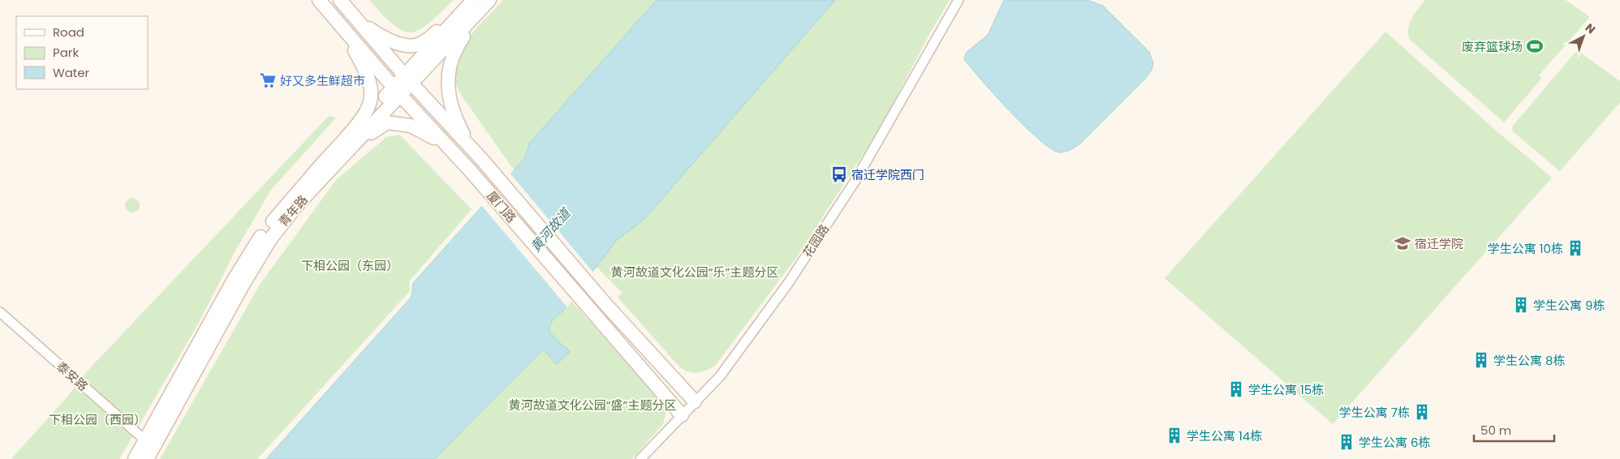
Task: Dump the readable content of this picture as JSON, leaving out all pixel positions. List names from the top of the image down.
{
  "streets": {
    "street": [
      "厦门路",
      "青年路",
      "花园路",
      "泰安路"
    ]
  },
  "crossings": [
    ["厦门路", "青年路"],
    ["厦门路", "花园路"],
    ["青年路", "泰安路"]
  ],
  "water": ["黄河故道"],
  "parks": [
    "下相公园（东园）",
    "黄河故道文化公园“乐”主题分区",
    "黄河故道文化公园“盛”主题分区",
    "下相公园（西园）"
  ],
  "places": {
    "sports": ["废弃篮球场"],
    "supermarket": ["好又多生鲜超市"],
    "bus stop": ["宿迁学院西门"],
    "school or university": ["宿迁学院"],
    "building": [
      "学生公寓 10栋",
      "学生公寓 9栋",
      "学生公寓 8栋",
      "学生公寓 15栋",
      "学生公寓 7栋",
      "学生公寓 14栋",
      "学生公寓 6栋"
    ]
  },
  "legend": ["Road", "Park", "Water"],
  "scale_bar": "50 m",
  "north": "top right"
}
